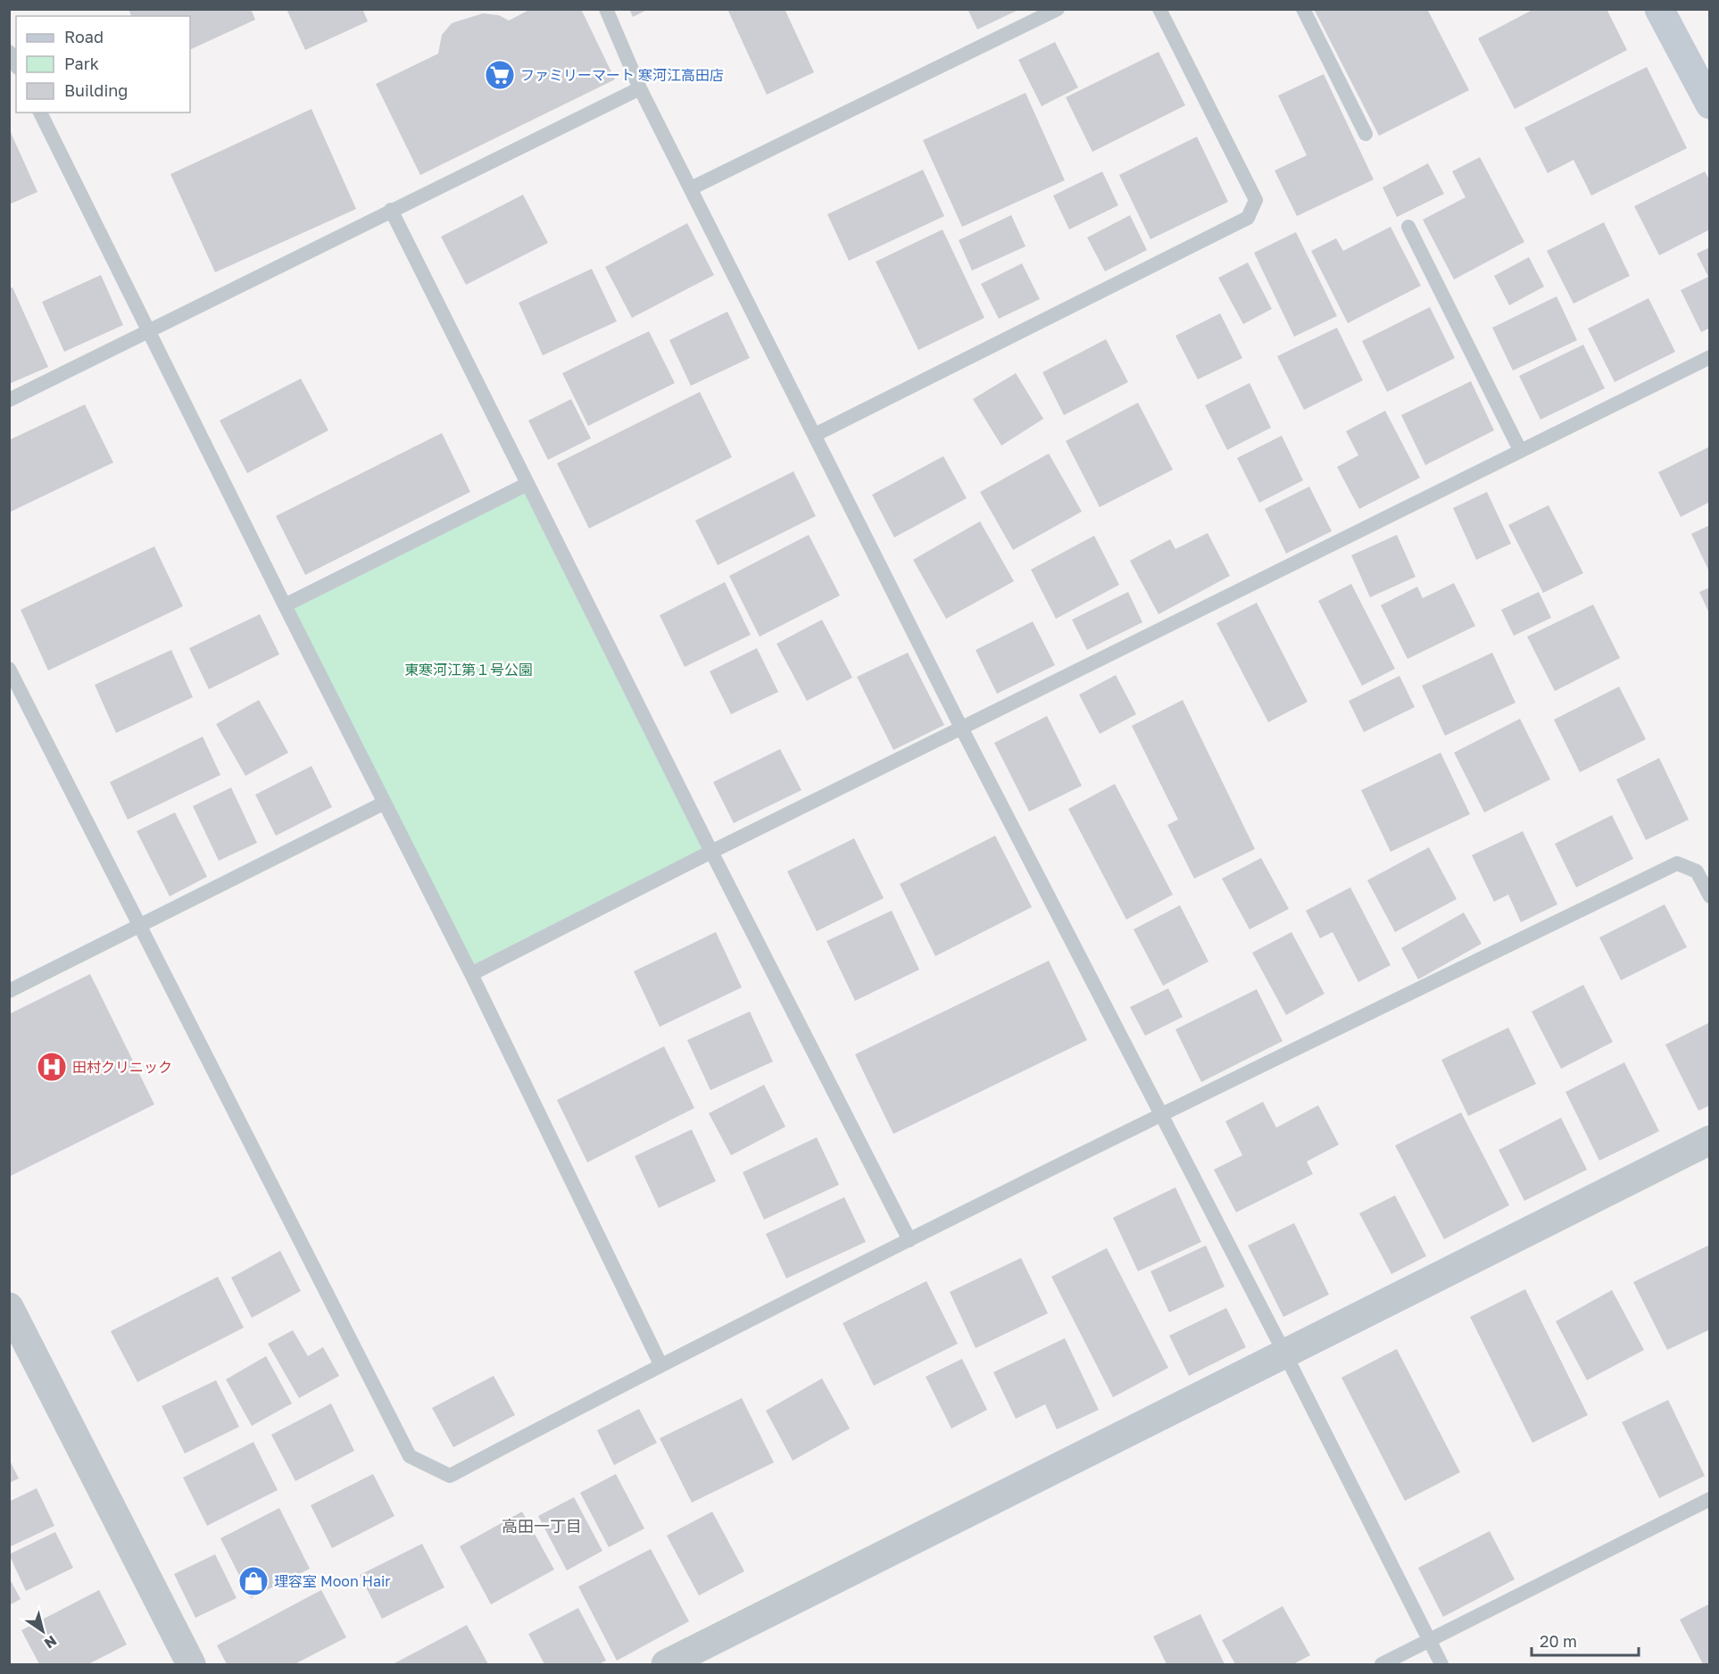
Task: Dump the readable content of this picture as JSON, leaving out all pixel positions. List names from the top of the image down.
{
  "districts": ["高田一丁目"],
  "parks": ["東寒河江第１号公園"],
  "places": {
    "supermarket": ["ファミリーマート 寒河江高田店"],
    "hospital": ["田村クリニック"],
    "shop": ["理容室 Moon Hair"]
  },
  "legend": ["Road", "Park", "Building"],
  "scale_bar": "20 m",
  "north": "bottom right"
}
